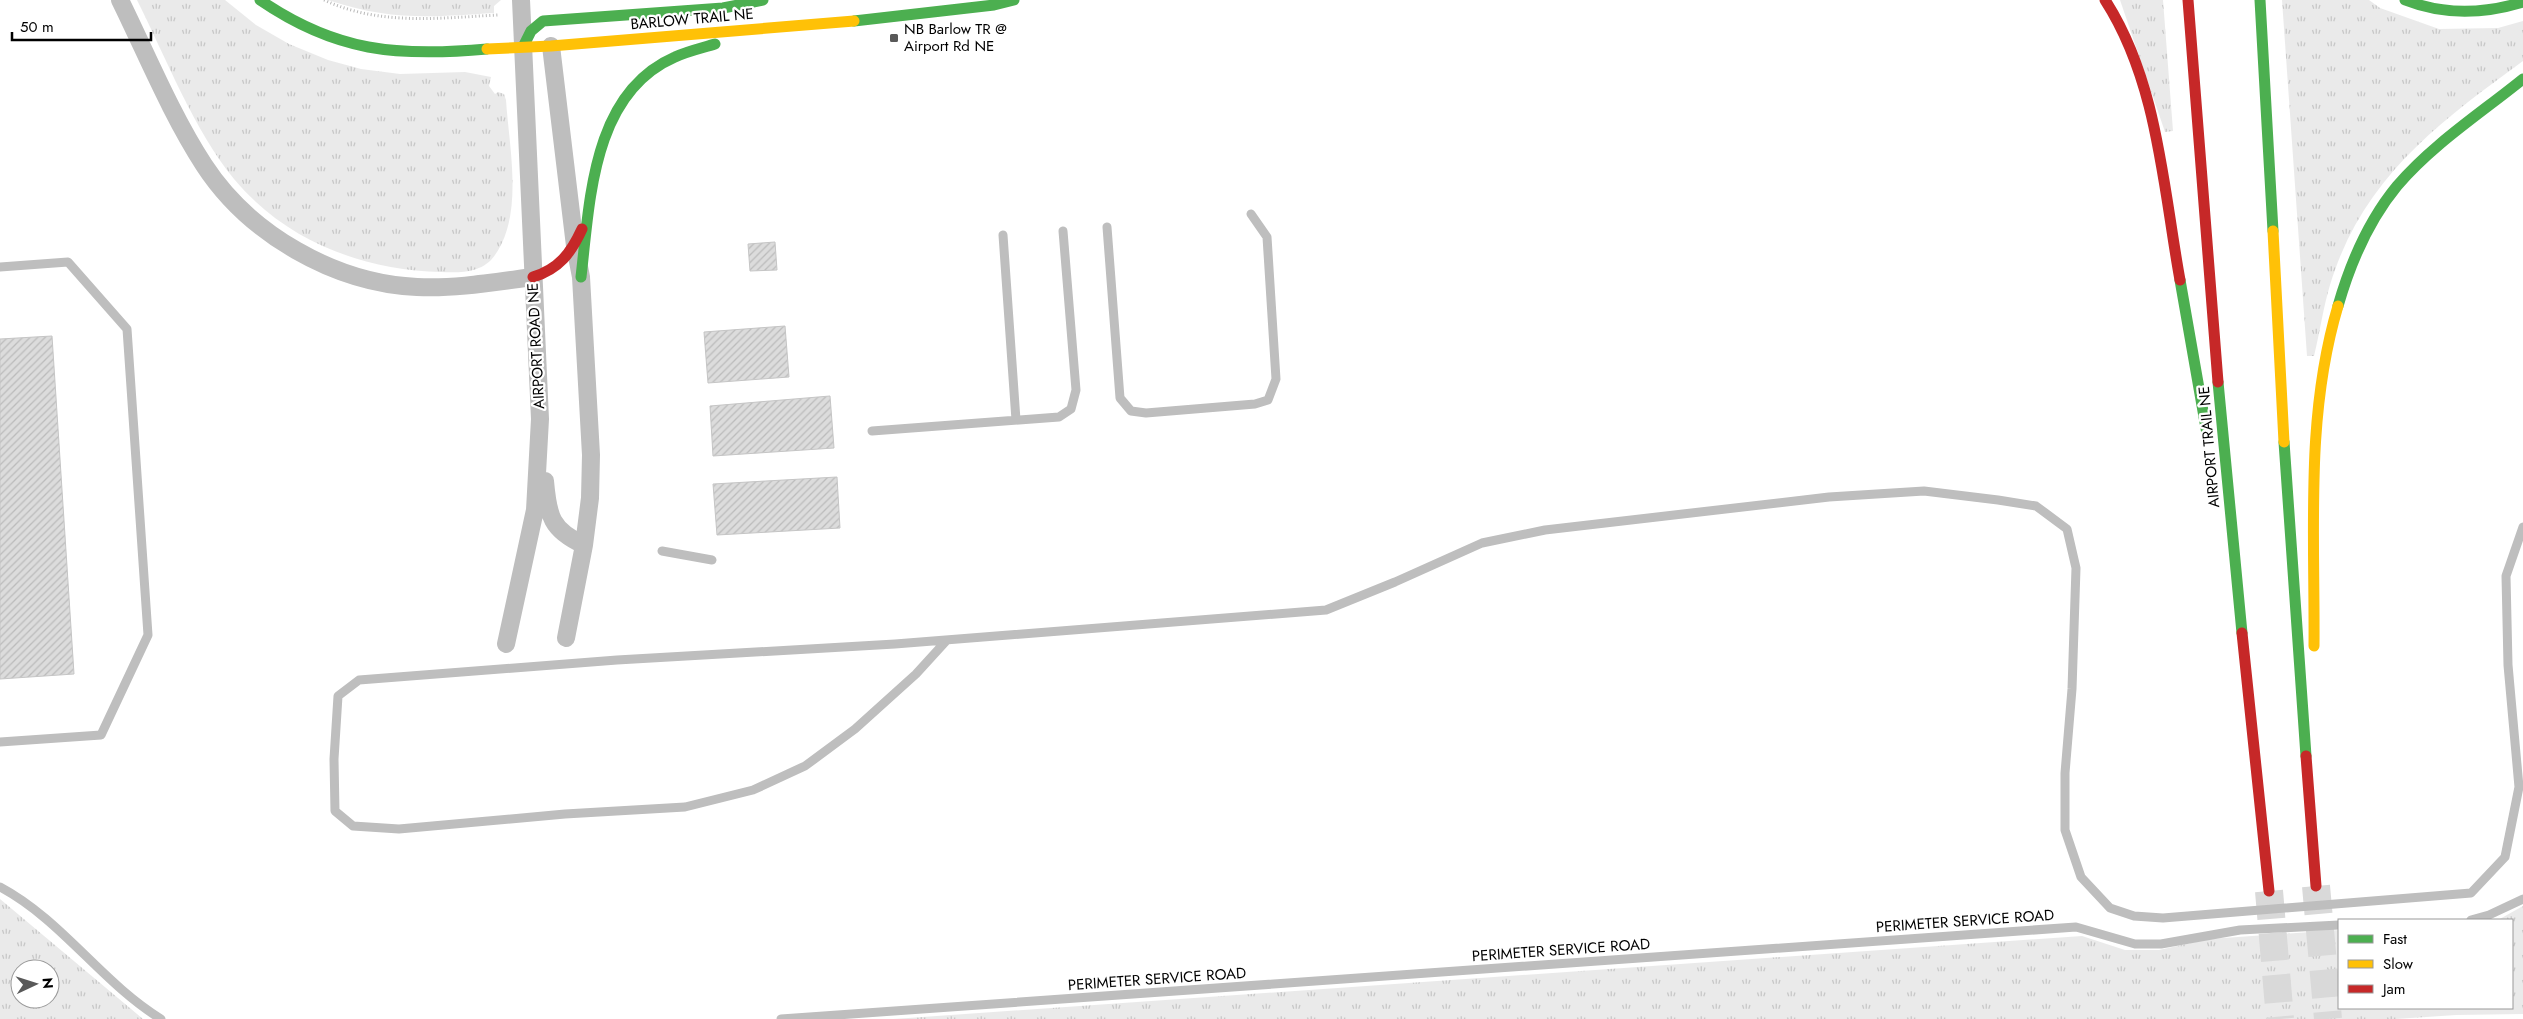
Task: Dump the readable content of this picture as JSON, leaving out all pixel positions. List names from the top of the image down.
{
  "streets": {
    "main road": ["BARLOW TRAIL NE", "AIRPORT TRAIL NE"],
    "street": ["AIRPORT ROAD NE"],
    "lane": ["PERIMETER SERVICE ROAD"]
  },
  "places": {
    "transit": ["NB Barlow TR @ Airport Rd NE"]
  },
  "legend": ["Fast", "Slow", "Jam"],
  "scale_bar": "50 m",
  "north": "right"
}
